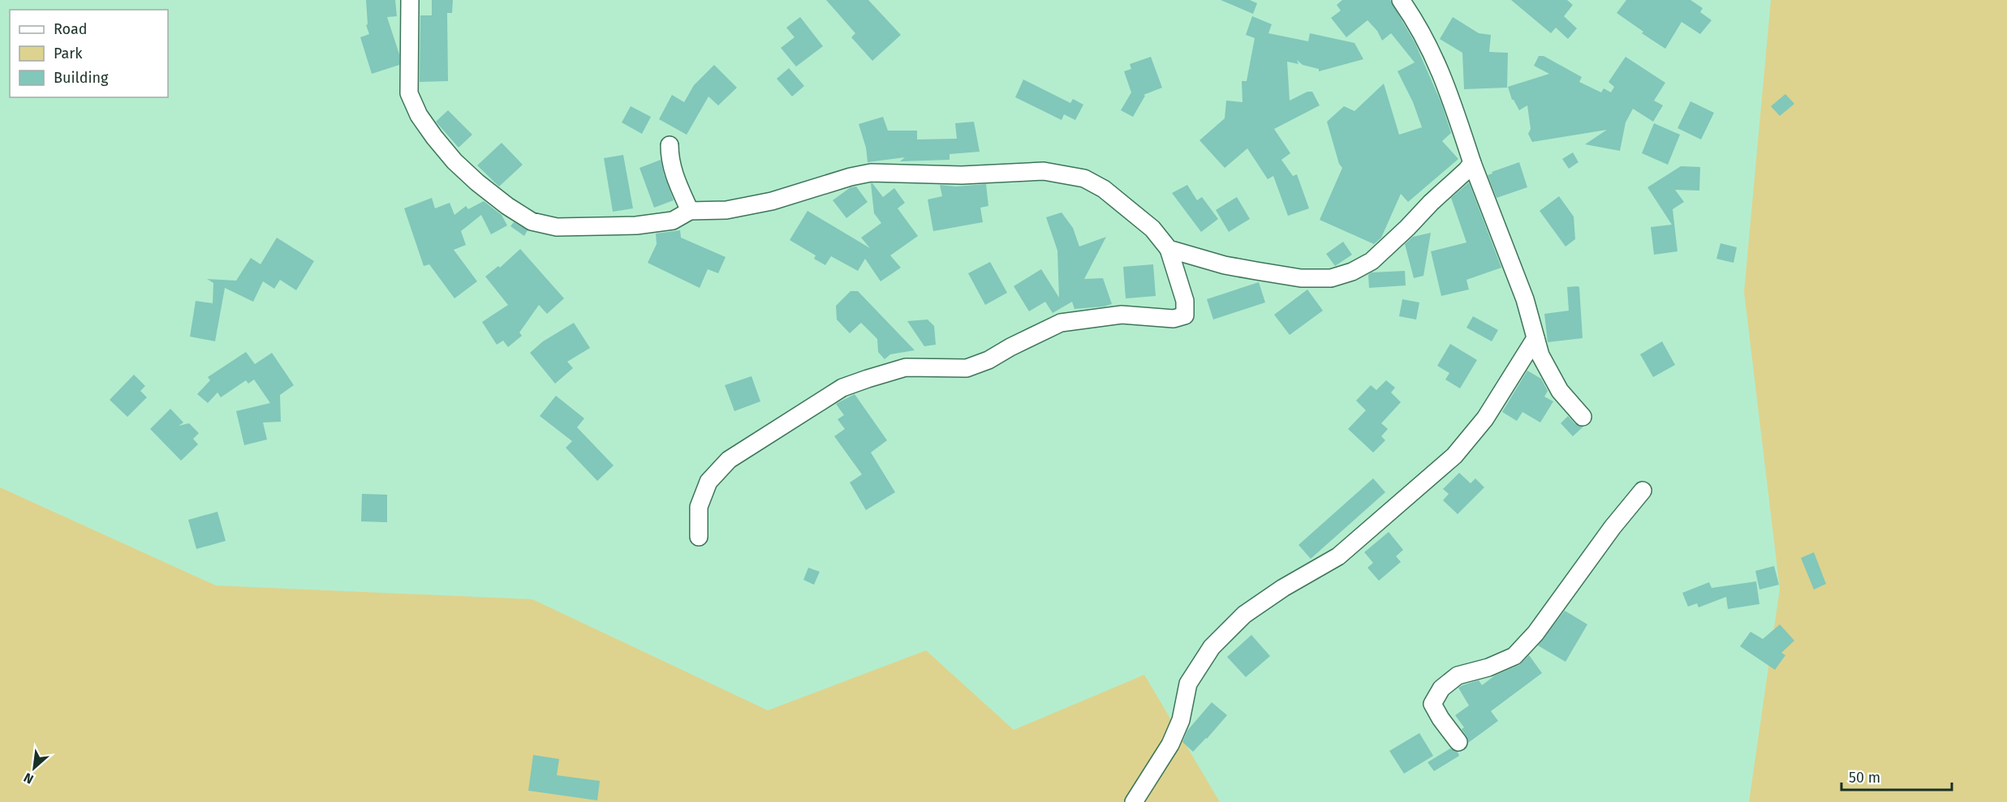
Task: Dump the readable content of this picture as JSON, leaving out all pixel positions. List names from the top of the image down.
{
  "legend": ["Road", "Park", "Building"],
  "scale_bar": "50 m",
  "north": "bottom left"
}
